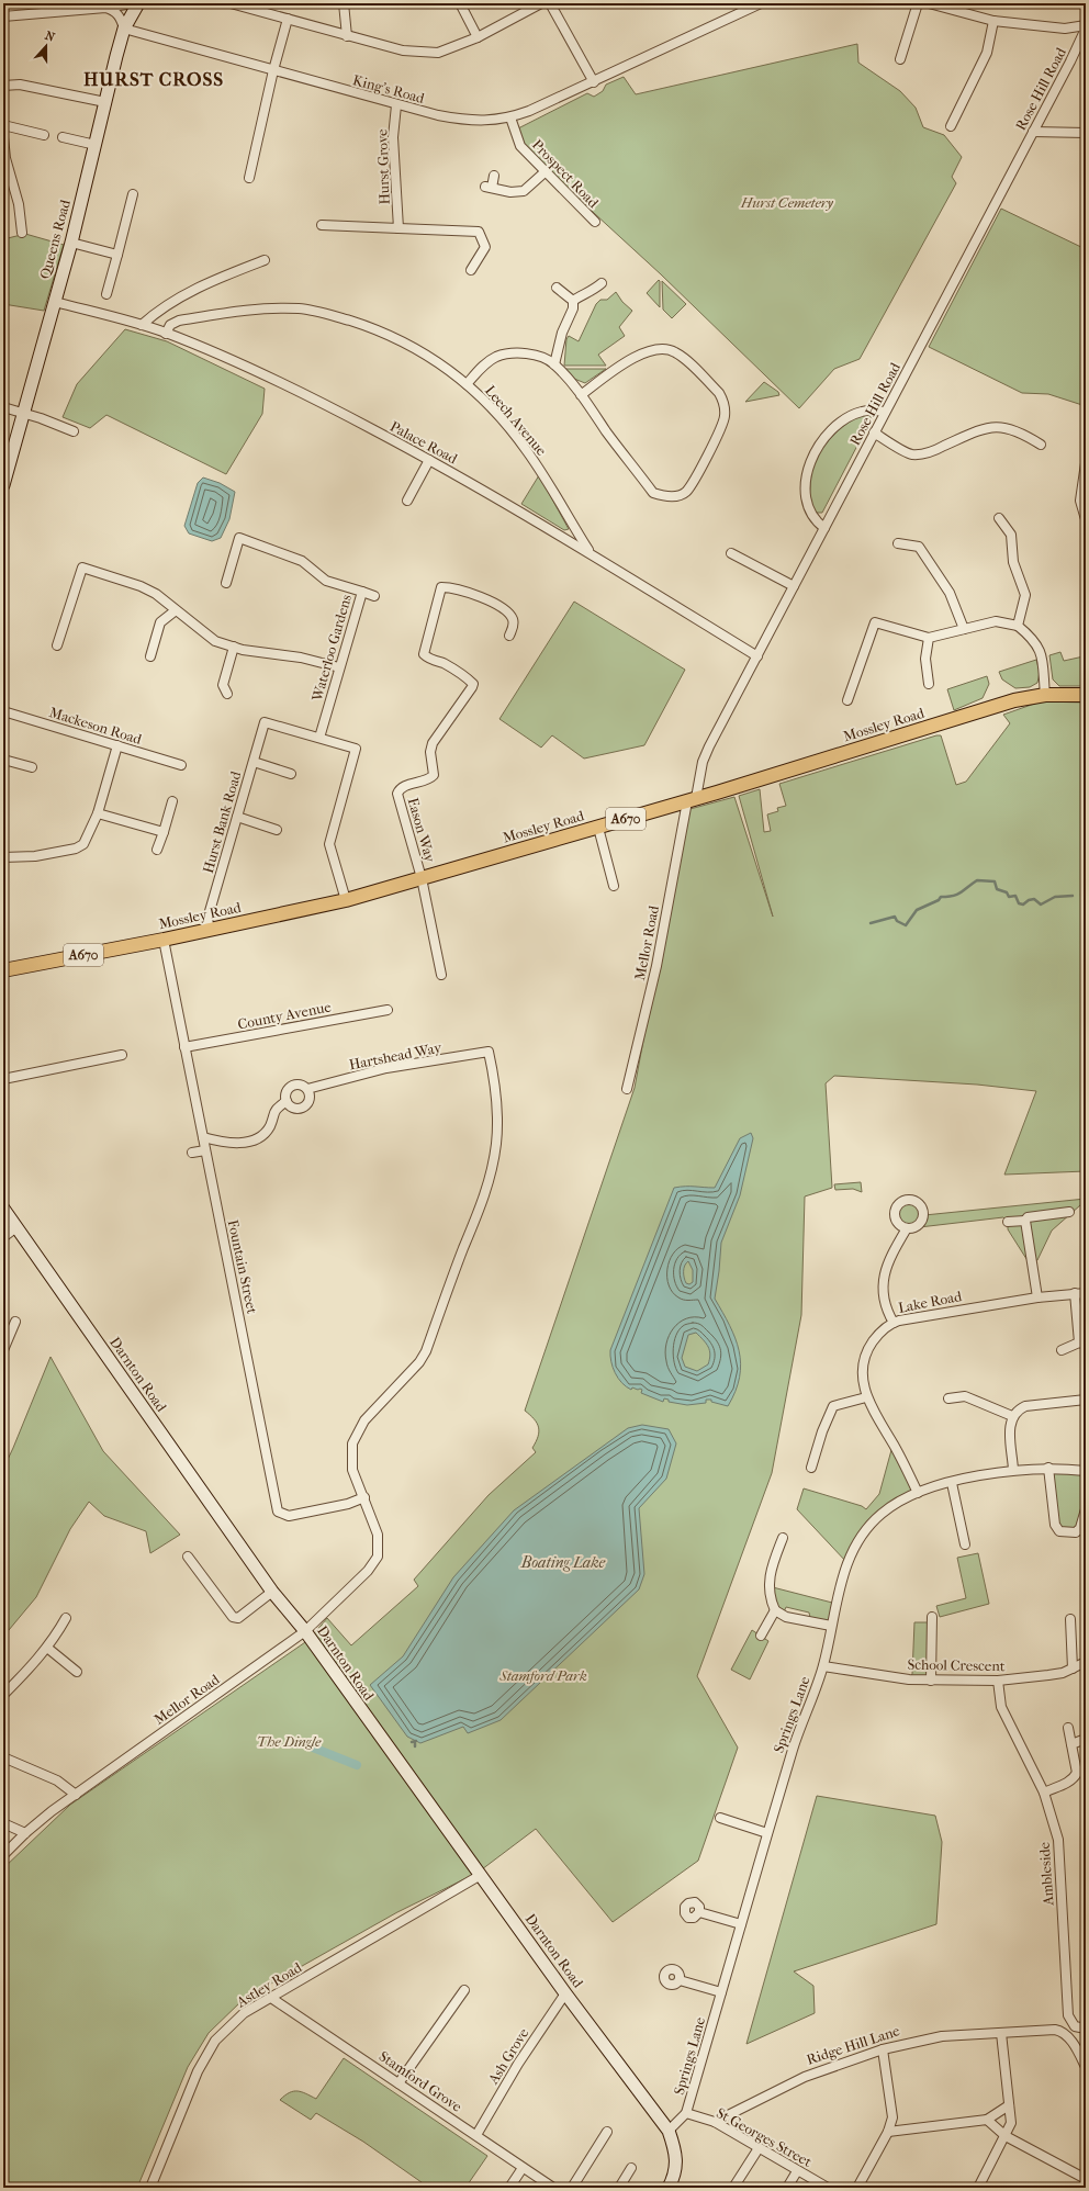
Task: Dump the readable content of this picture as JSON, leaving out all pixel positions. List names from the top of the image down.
{
  "streets": {
    "main road": ["Mossley Road", "A670"],
    "street": [
      "King's Road",
      "Rose Hill Road",
      "Hurst Grove",
      "Prospect Road",
      "Queens Road",
      "Leech Avenue",
      "Palace Road",
      "Waterloo Gardens",
      "Mackeson Road",
      "Hurst Bank Road",
      "Eason Way",
      "Mellor Road",
      "County Avenue",
      "Hartshead Way",
      "Fountain Street",
      "Lake Road",
      "Darnton Road",
      "School Crescent",
      "Springs Lane",
      "Ambleside",
      "Astley Road",
      "Ridge Hill Lane",
      "Ash Grove",
      "Stamford Grove",
      "St Georges Street"
    ]
  },
  "crossings": [
    ["King's Road", "Hurst Grove"],
    ["King's Road", "Prospect Road"],
    ["King's Road", "Queens Road"],
    ["Rose Hill Road", "Palace Road"],
    ["Rose Hill Road", "Mossley Road"],
    ["Rose Hill Road", "Mellor Road"],
    ["Queens Road", "Palace Road"],
    ["Leech Avenue", "Palace Road"],
    ["Waterloo Gardens", "Hurst Bank Road"],
    ["Mossley Road", "Hurst Bank Road"],
    ["Mossley Road", "Eason Way"],
    ["Mossley Road", "Mellor Road"],
    ["Mossley Road", "Fountain Street"],
    ["Mellor Road", "Hartshead Way"],
    ["Mellor Road", "Fountain Street"],
    ["Mellor Road", "Darnton Road"],
    ["County Avenue", "Fountain Street"],
    ["Hartshead Way", "Fountain Street"],
    ["Lake Road", "Springs Lane"],
    ["Darnton Road", "Springs Lane"],
    ["Darnton Road", "Astley Road"],
    ["Darnton Road", "Ash Grove"],
    ["School Crescent", "Springs Lane"],
    ["School Crescent", "Ambleside"],
    ["Springs Lane", "St Georges Street"],
    ["Astley Road", "Stamford Grove"],
    ["Ridge Hill Lane", "St Georges Street"],
    ["Ash Grove", "Stamford Grove"]
  ],
  "districts": ["HURST CROSS"],
  "water": ["Boating Lake"],
  "parks": ["Hurst Cemetery", "Stamford Park", "The Dingle"],
  "north": "top"
}
